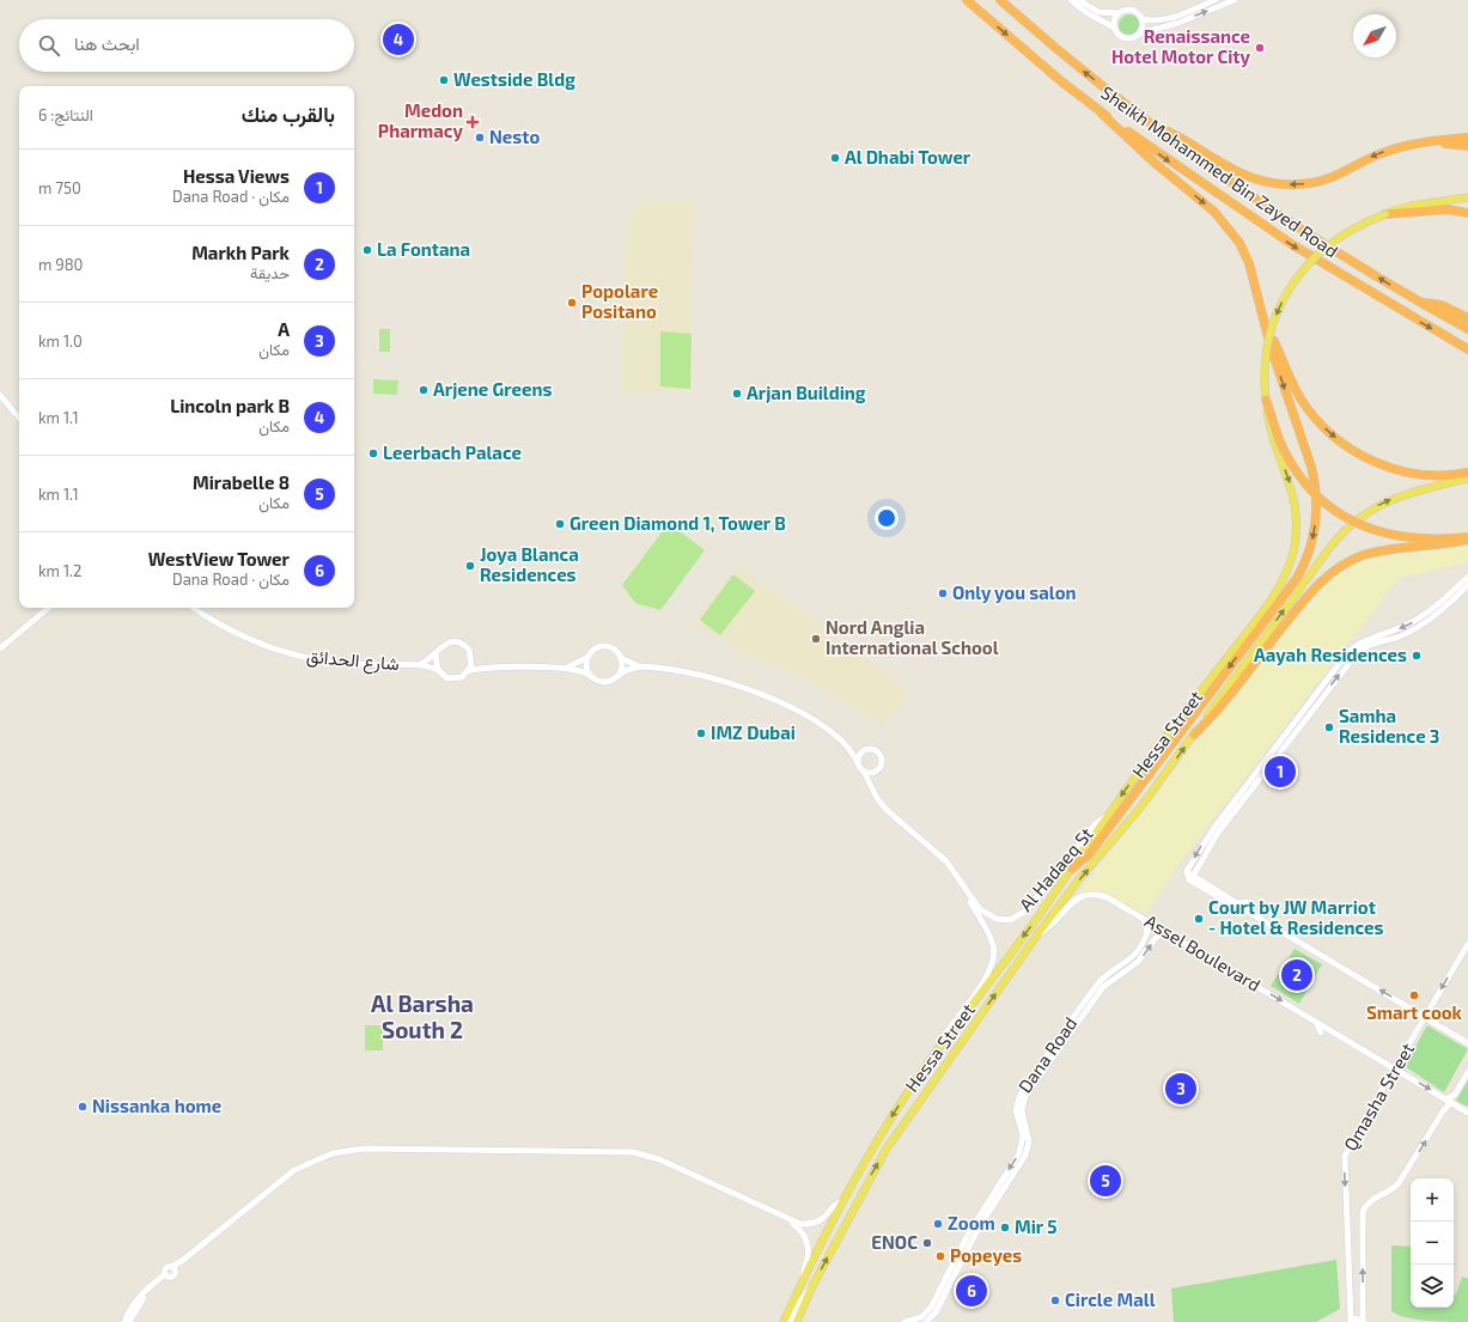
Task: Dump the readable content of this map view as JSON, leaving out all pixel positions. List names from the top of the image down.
{
  "streets": {
    "highway": ["Sheikh Mohammed Bin Zayed Road"],
    "main road": ["Hessa Street"],
    "street": [
      "شارع الحدائق",
      "Al Hadaeq St",
      "Assel Boulevard",
      "Dana Road",
      "Qmasha Street"
    ]
  },
  "crossings": [
    ["Hessa Street", "Al Hadaeq St"],
    ["Hessa Street", "Assel Boulevard"],
    ["Assel Boulevard", "Dana Road"],
    ["Assel Boulevard", "Qmasha Street"]
  ],
  "one_way": ["Assel Boulevard"],
  "districts": ["Al Barsha South 2"],
  "places": {
    "other": [
      "Renaissance Hotel Motor City",
      "Westside Bldg",
      "Nesto",
      "Al Dhabi Tower",
      "La Fontana",
      "Popolare Positano",
      "Arjene Greens",
      "Arjan Building",
      "Leerbach Palace",
      "Green Diamond 1, Tower B",
      "Joya Blanca Residences",
      "Only you salon",
      "Nord Anglia International School",
      "Aayah Residences",
      "Samha Residence 3",
      "IMZ Dubai",
      "Court by JW Marriot - Hotel & Residences",
      "Smart cook",
      "Nissanka home",
      "Zoom",
      "Mir 5",
      "ENOC",
      "Popeyes",
      "Circle Mall"
    ],
    "health": ["Medon Pharmacy"]
  },
  "north": "bottom left",
  "page": {
    "search": "ابحث هنا",
    "pins": [
      "4",
      "1",
      "2",
      "3",
      "5",
      "6"
    ],
    "heading": ["بالقرب منك", "النتائج: 6"],
    "list": [
      {
        "mark": "1",
        "name": "Hessa Views",
        "note": "مكان · Dana Road",
        "value": "750 m"
      },
      {
        "mark": "2",
        "name": "Markh Park",
        "note": "حديقة",
        "value": "980 m"
      },
      {
        "mark": "3",
        "name": "A",
        "note": "مكان",
        "value": "1.0 km"
      },
      {
        "mark": "4",
        "name": "Lincoln park B",
        "note": "مكان",
        "value": "1.1 km"
      },
      {
        "mark": "5",
        "name": "Mirabelle 8",
        "note": "مكان",
        "value": "1.1 km"
      },
      {
        "mark": "6",
        "name": "WestView Tower",
        "note": "مكان · Dana Road",
        "value": "1.2 km"
      }
    ],
    "map_buttons": ["+", "−"]
  }
}
